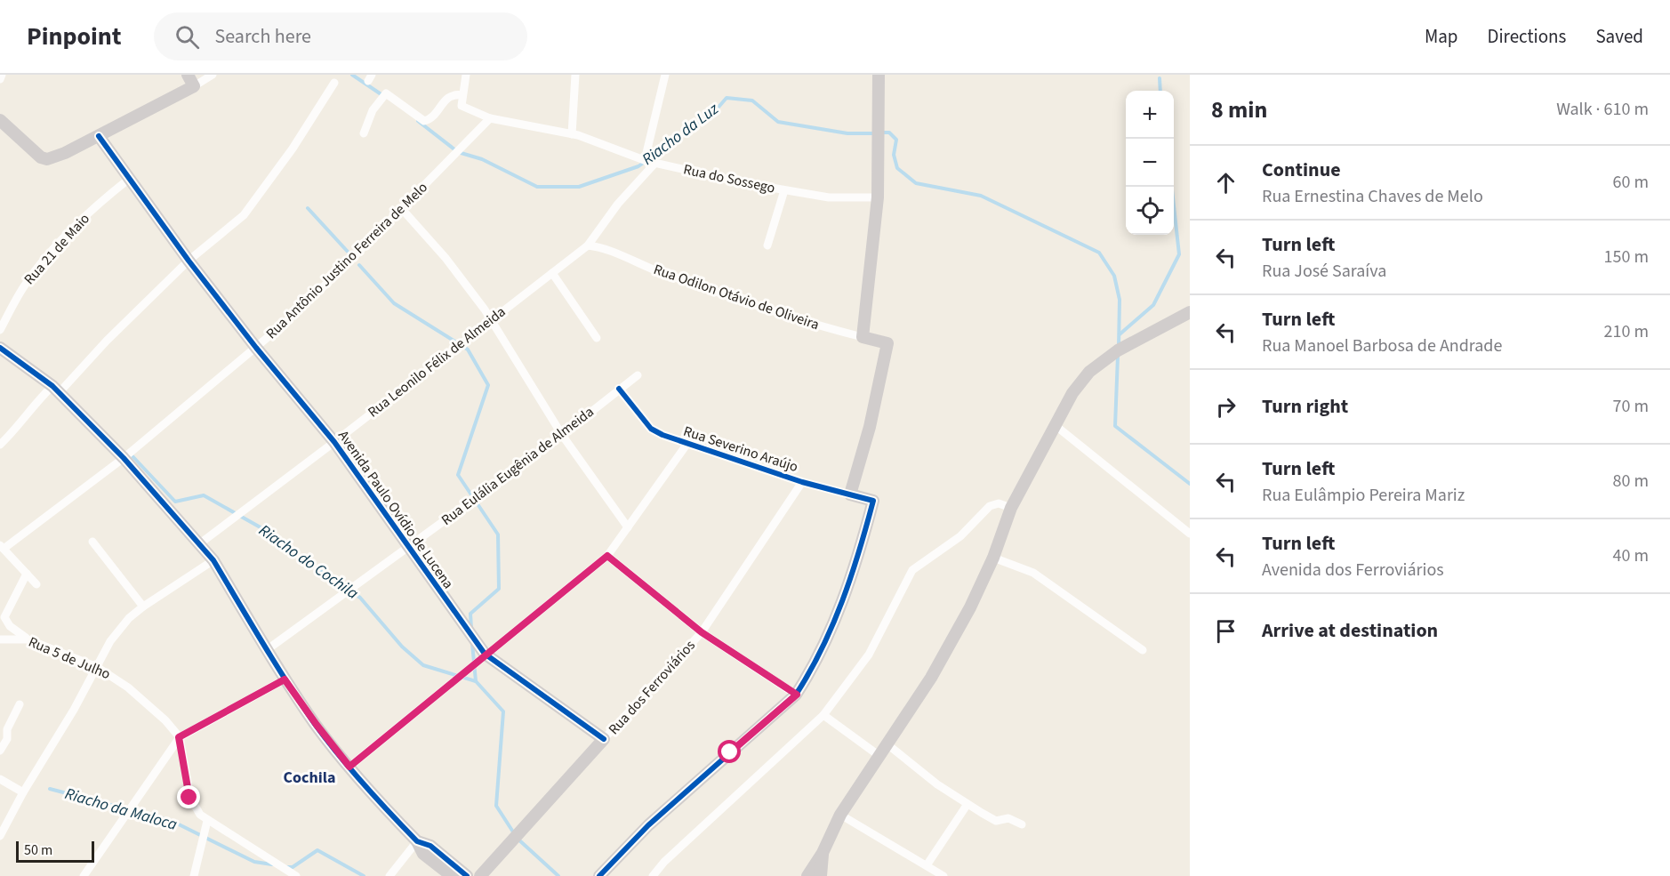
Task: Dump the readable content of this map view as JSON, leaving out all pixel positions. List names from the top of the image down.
{
  "streets": {
    "street": [
      "Rua do Sossego",
      "Rua 21 de Maio",
      "Rua Antônio Justino Ferreira de Melo",
      "Rua Odilon Otávio de Oliveira",
      "Rua Leonilo Félix de Almeida",
      "Rua Severino Araújo",
      "Rua Eulália Eugênia de Almeida",
      "Avenida Paulo Ovídio de Lucena",
      "Rua 5 de Julho",
      "Rua dos Ferroviários"
    ]
  },
  "crossings": [
    ["Rua do Sossego", "Rua Antônio Justino Ferreira de Melo"],
    ["Rua do Sossego", "Rua Leonilo Félix de Almeida"],
    ["Rua 21 de Maio", "Avenida Paulo Ovídio de Lucena"],
    ["Rua Antônio Justino Ferreira de Melo", "Avenida Paulo Ovídio de Lucena"],
    ["Rua Odilon Otávio de Oliveira", "Rua Leonilo Félix de Almeida"],
    ["Rua Odilon Otávio de Oliveira", "Rua Severino Araújo"],
    ["Rua Leonilo Félix de Almeida", "Avenida Paulo Ovídio de Lucena"],
    ["Rua Severino Araújo", "Rua Eulália Eugênia de Almeida"],
    ["Rua Severino Araújo", "Rua dos Ferroviários"],
    ["Rua Eulália Eugênia de Almeida", "Avenida Paulo Ovídio de Lucena"],
    ["Avenida Paulo Ovídio de Lucena", "Rua dos Ferroviários"]
  ],
  "districts": ["Cochila"],
  "water": ["Riacho da Luz", "Riacho do Cochila", "Riacho da Maloca"],
  "scale_bar": "50 m",
  "page": {
    "header": "Pinpoint",
    "search": "Search here",
    "nav": ["Map", "Directions", "Saved"],
    "heading": ["8 min", "Walk · 610 m"],
    "map_buttons": ["+", "−"],
    "list": [
      ["Continue", "Rua Ernestina Chaves de Melo", "60 m"],
      ["Turn left", "Rua José Saraíva", "150 m"],
      ["Turn left", "Rua Manoel Barbosa de Andrade", "210 m"],
      ["Turn right", "70 m"],
      ["Turn left", "Rua Eulâmpio Pereira Mariz", "80 m"],
      ["Turn left", "Avenida dos Ferroviários", "40 m"],
      "Arrive at destination"
    ],
    "scale": "50 m"
  }
}
